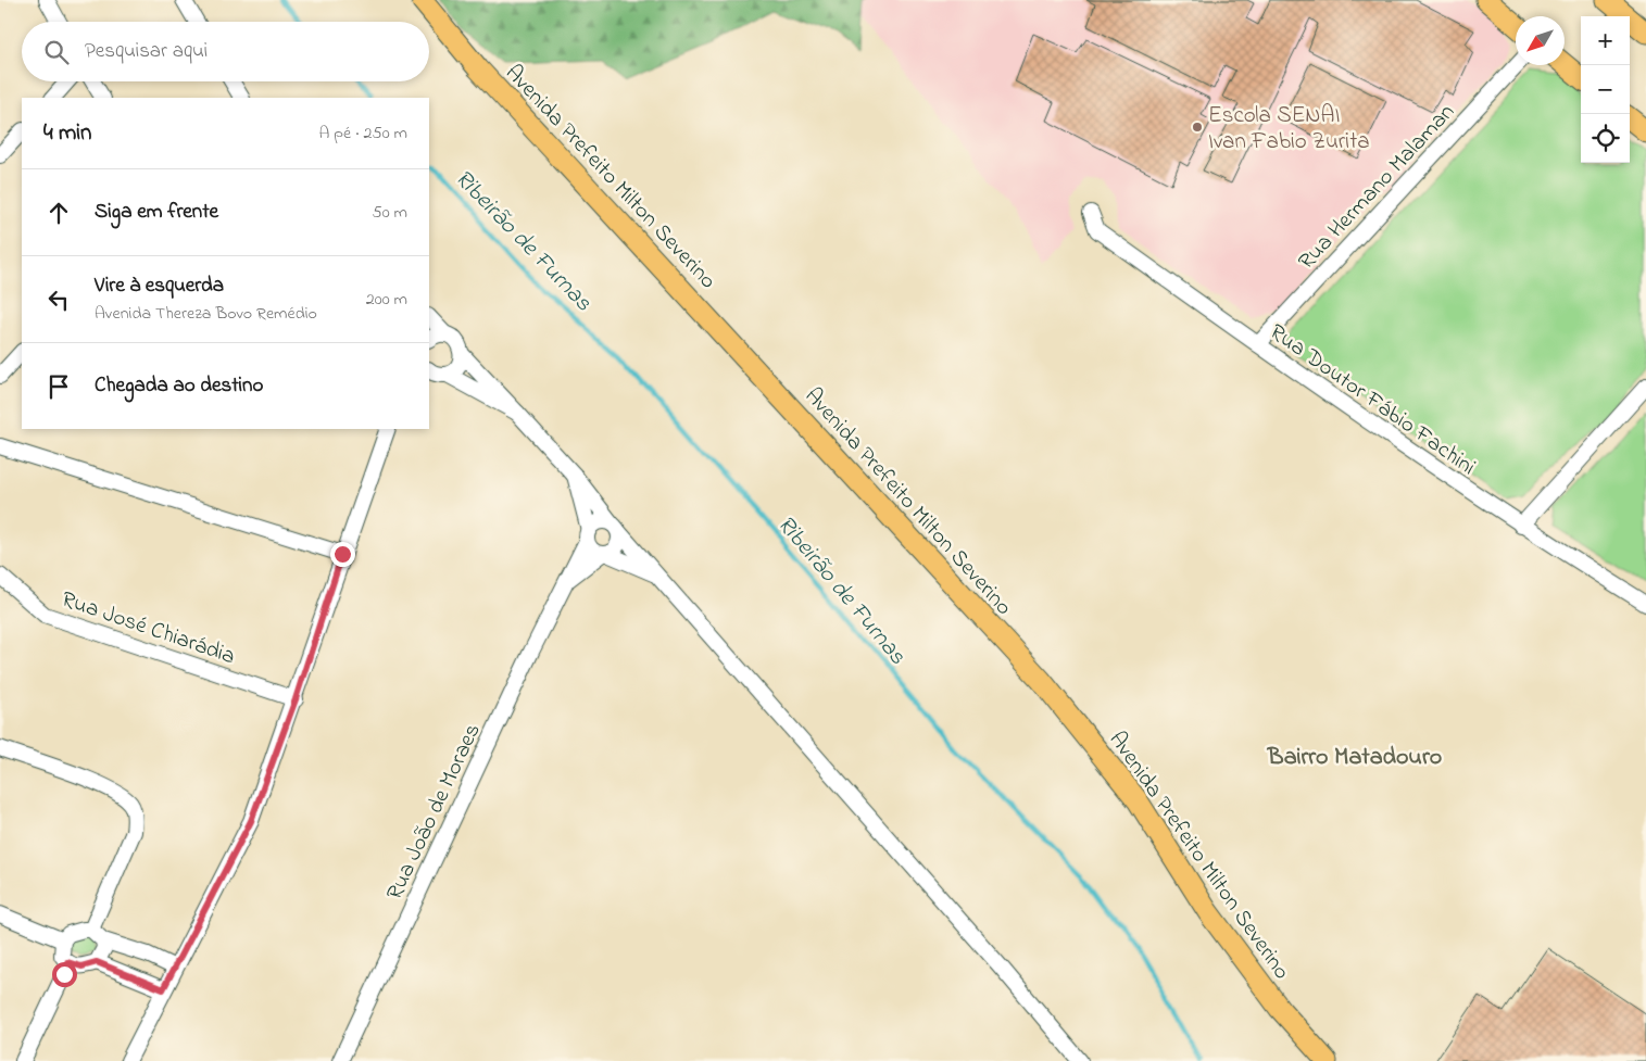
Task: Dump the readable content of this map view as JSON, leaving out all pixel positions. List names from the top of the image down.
{
  "streets": {
    "main road": ["Avenida Prefeito Milton Severino"],
    "street": [
      "Rua Hermano Malaman",
      "Rua Doutor Fábio Fachini",
      "Rua José Chiarádia",
      "Rua João de Moraes"
    ]
  },
  "crossings": [
    ["Rua Hermano Malaman", "Rua Doutor Fábio Fachini"]
  ],
  "districts": ["Bairro Matadouro"],
  "water": ["Ribeirão de Furnas"],
  "places": ["Escola SENAI Ivan Fabio Zurita"],
  "north": "bottom left",
  "page": {
    "map_buttons": ["+", "−"],
    "search": "Pesquisar aqui",
    "heading": ["4 min", "A pé · 250 m"],
    "list": [
      ["Siga em frente", "50 m"],
      ["Vire à esquerda", "Avenida Thereza Bovo Remédio", "200 m"],
      "Chegada ao destino"
    ]
  }
}
